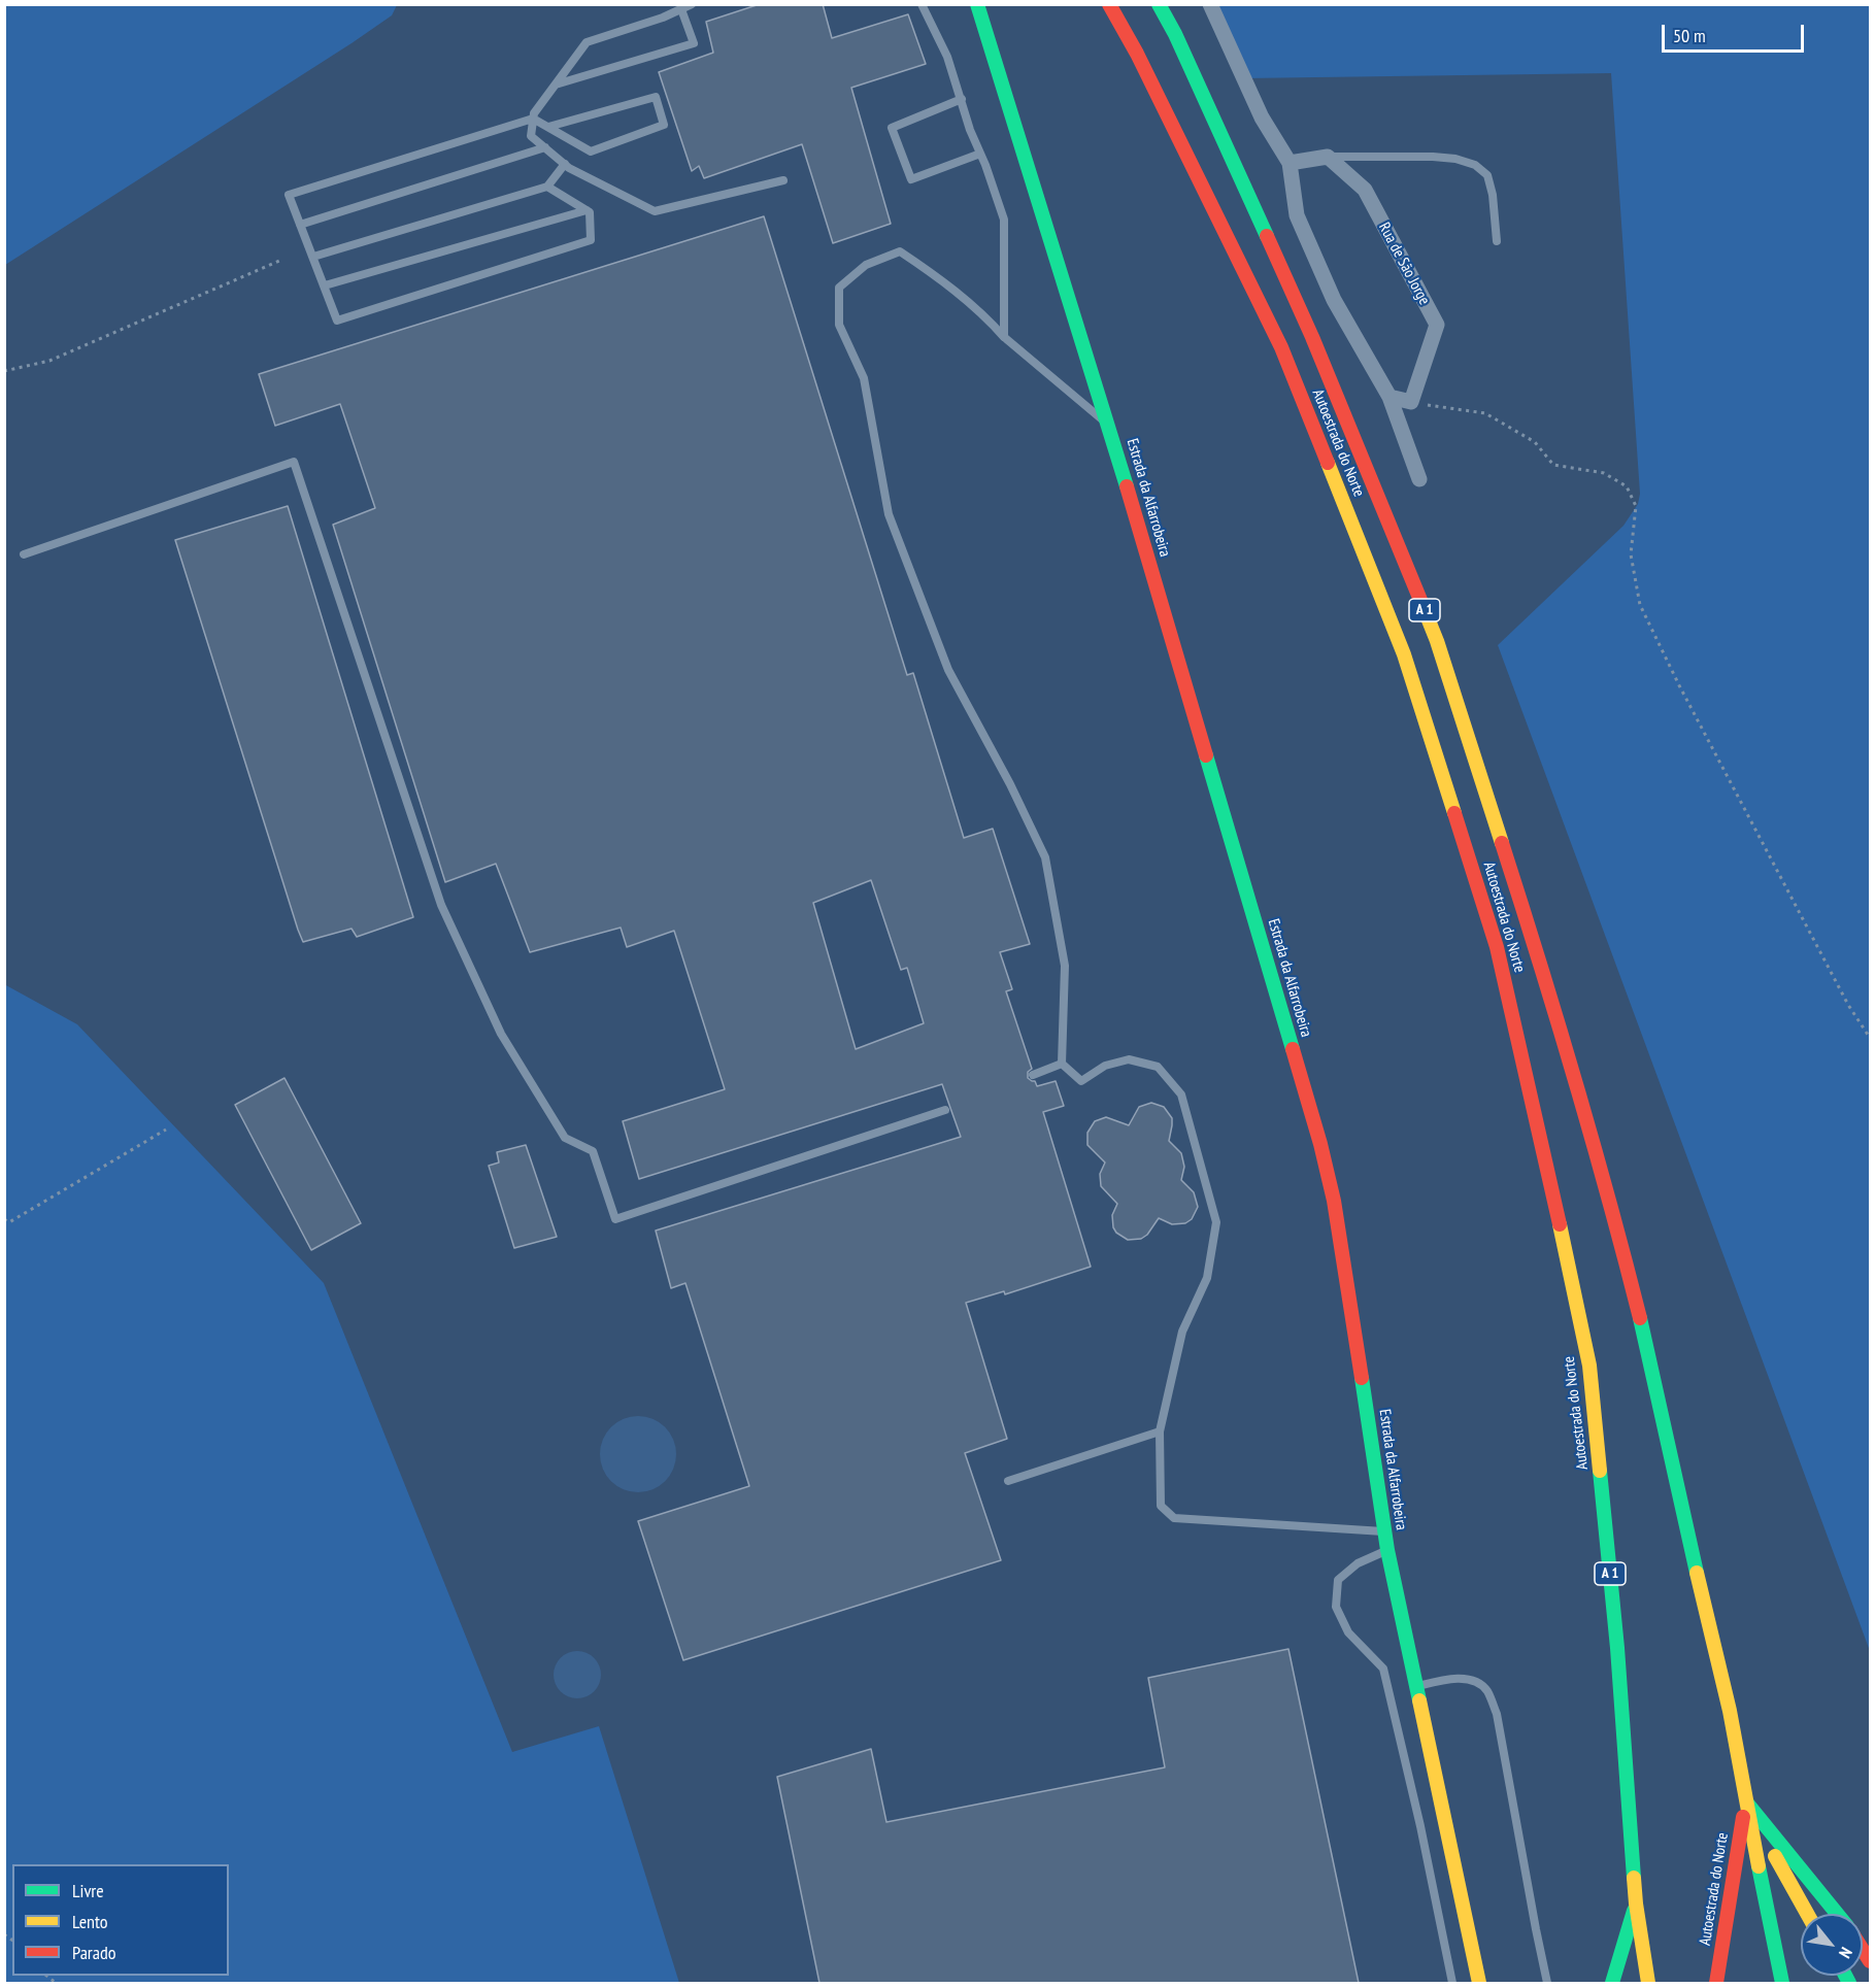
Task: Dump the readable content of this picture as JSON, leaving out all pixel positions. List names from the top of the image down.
{
  "streets": {
    "main road": ["Autoestrada do Norte", "Estrada da Alfarrobeira", "A 1"],
    "street": ["Rua de São Jorge"]
  },
  "crossings": [
    ["Autoestrada do Norte", "A 1"]
  ],
  "legend": ["Livre", "Lento", "Parado"],
  "scale_bar": "50 m",
  "north": "bottom right"
}
